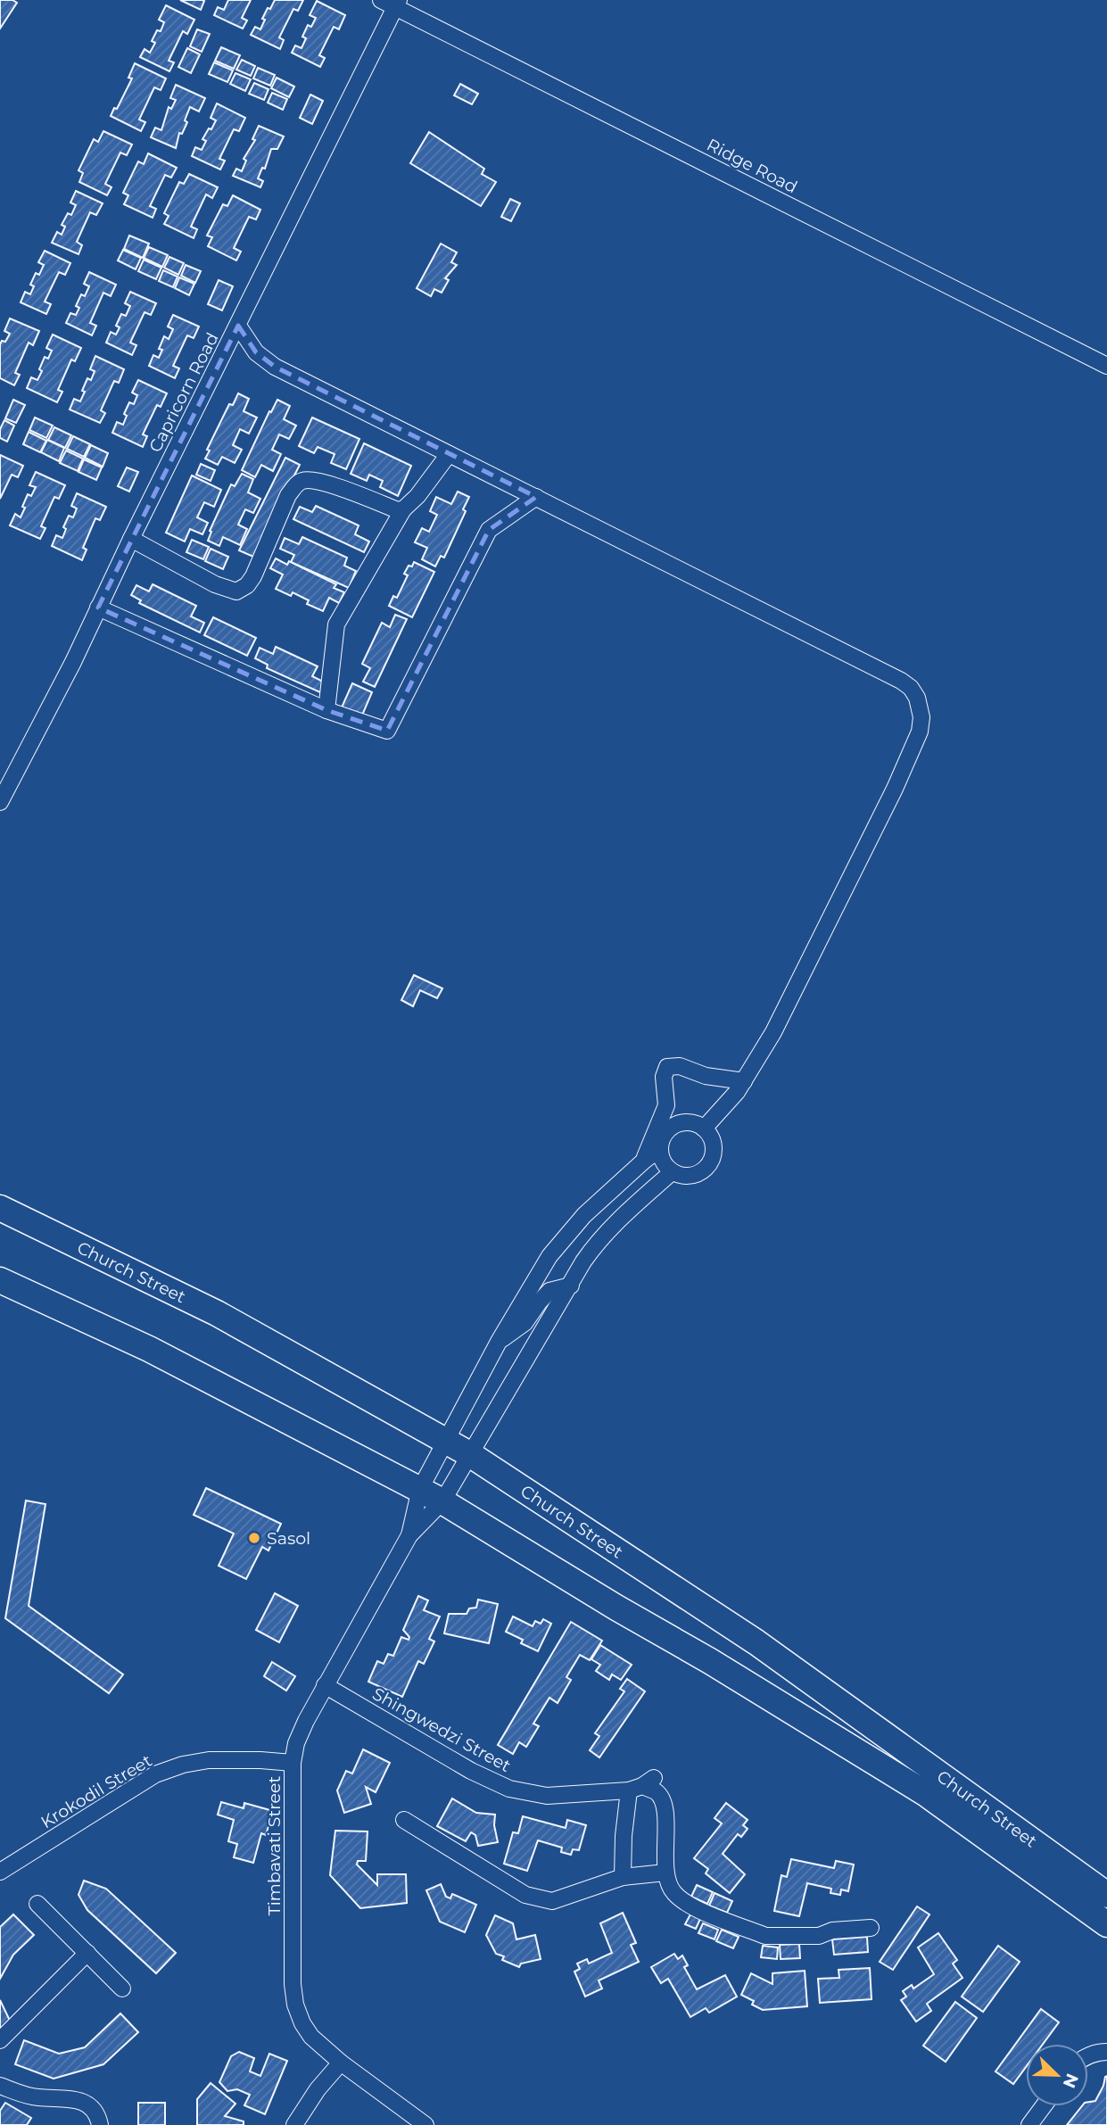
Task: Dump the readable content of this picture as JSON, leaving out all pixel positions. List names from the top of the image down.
{
  "streets": {
    "main road": ["Church Street"],
    "street": [
      "Ridge Road",
      "Capricorn Road",
      "Shingwedzi Street",
      "Krokodil Street",
      "Timbavati Street"
    ]
  },
  "crossings": [
    ["Ridge Road", "Capricorn Road"],
    ["Church Street", "Timbavati Street"],
    ["Shingwedzi Street", "Timbavati Street"],
    ["Krokodil Street", "Timbavati Street"]
  ],
  "places": ["Sasol"],
  "north": "bottom right"
}
